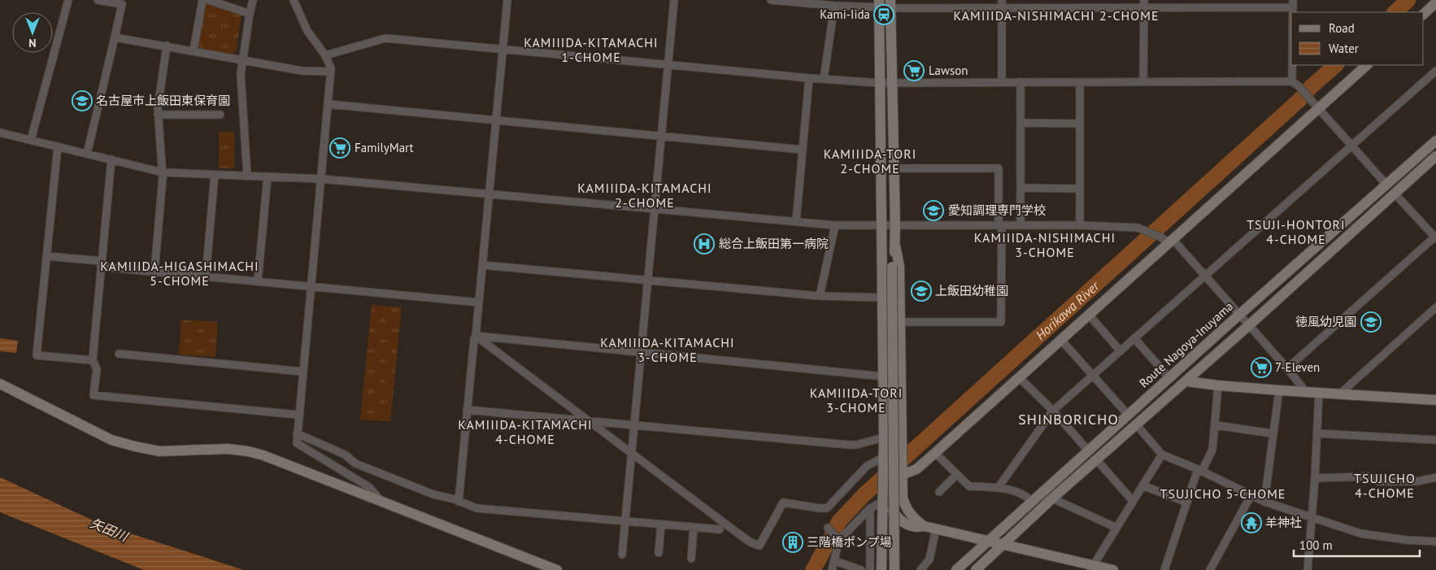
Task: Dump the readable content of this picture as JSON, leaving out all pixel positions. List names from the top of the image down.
{
  "streets": {
    "street": ["Route Nagoya-Inuyama"]
  },
  "districts": [
    "KAMIIIDA-NISHIMACHI 2-CHOME",
    "KAMIIIDA-KITAMACHI 1-CHOME",
    "KAMIIIDA-TORI 2-CHOME",
    "KAMIIIDA-KITAMACHI 2-CHOME",
    "TSUJI-HONTORI 4-CHOME",
    "KAMIIIDA-NISHIMACHI 3-CHOME",
    "KAMIIIDA-HIGASHIMACHI 5-CHOME",
    "KAMIIIDA-KITAMACHI 3-CHOME",
    "KAMIIIDA-TORI 3-CHOME",
    "SHINBORICHO",
    "KAMIIIDA-KITAMACHI 4-CHOME",
    "TSUJICHO 4-CHOME",
    "TSUJICHO 5-CHOME"
  ],
  "water": ["Horikawa River", "矢田川"],
  "places": {
    "station": ["Kami-Iida"],
    "supermarket": ["Lawson", "FamilyMart", "7-Eleven"],
    "school or university": [
      "名古屋市上飯田東保育園",
      "愛知調理専門学校",
      "上飯田幼稚園",
      "徳風幼児園"
    ],
    "hospital": ["総合上飯田第一病院"],
    "temple": ["羊神社"],
    "building": ["三階橋ポンプ場"]
  },
  "legend": ["Road", "Water"],
  "scale_bar": "100 m",
  "north": "bottom"
}
